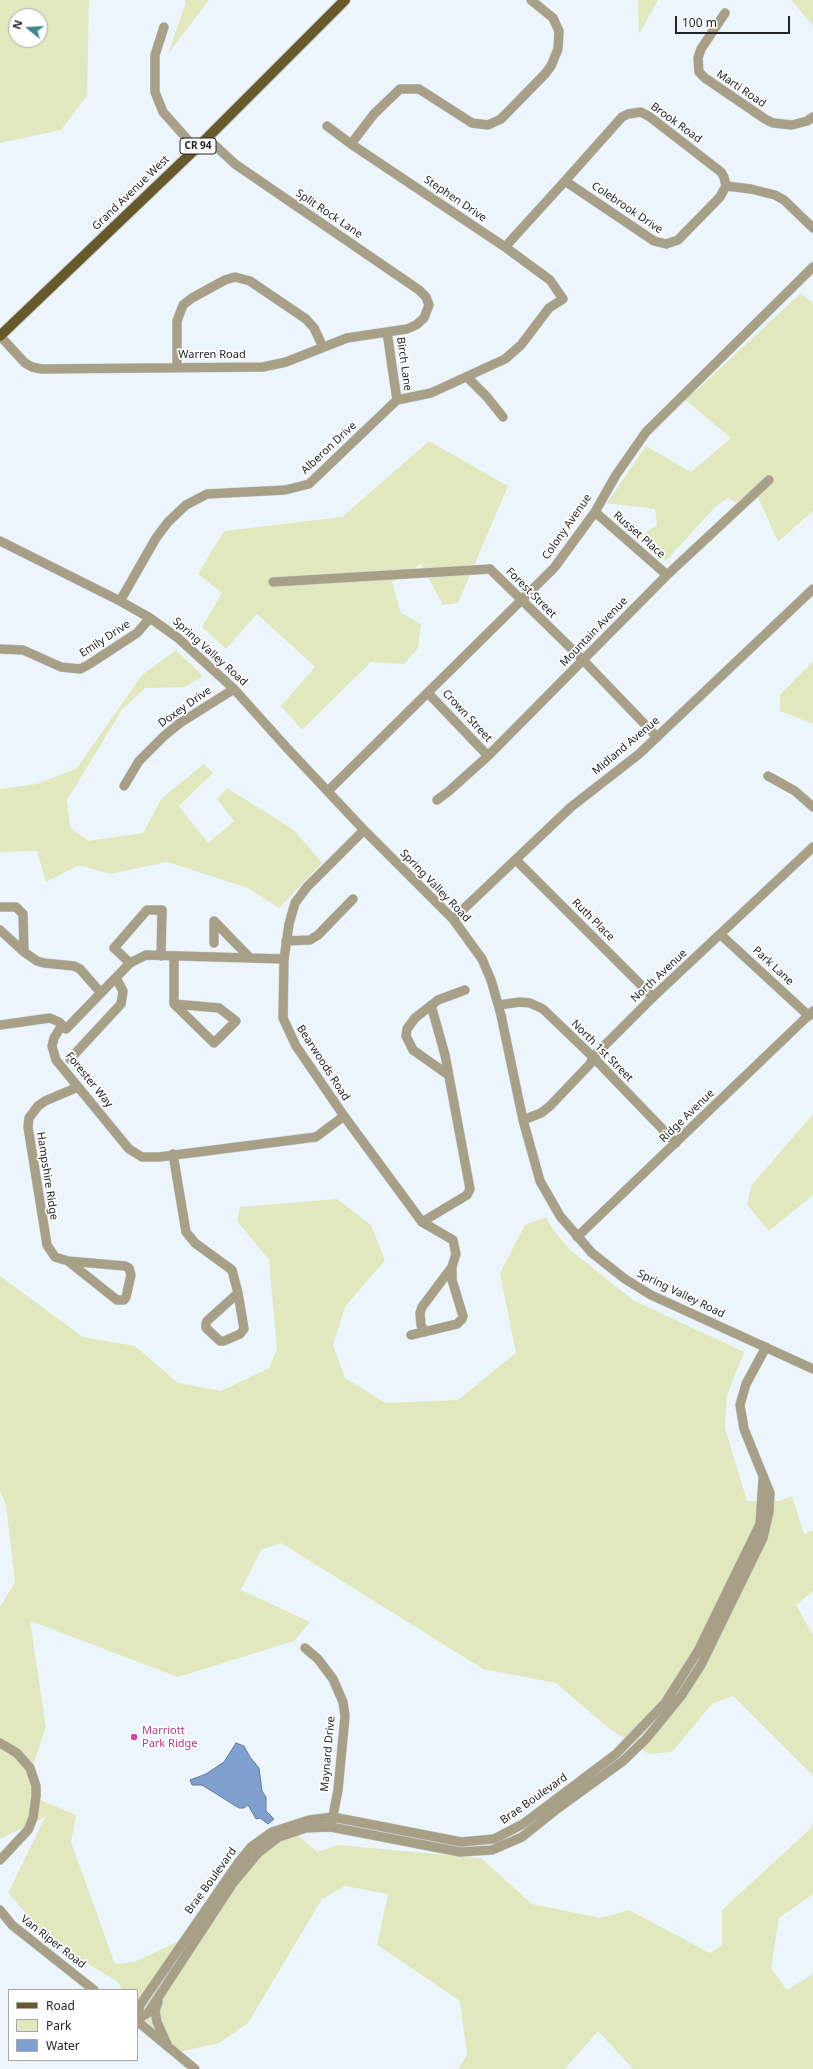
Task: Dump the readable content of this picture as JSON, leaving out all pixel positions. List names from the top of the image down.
{
  "streets": {
    "main road": ["CR 94", "Grand Avenue West"],
    "street": [
      "Marti Road",
      "Brook Road",
      "Stephen Drive",
      "Colebrook Drive",
      "Split Rock Lane",
      "Warren Road",
      "Birch Lane",
      "Alberon Drive",
      "Colony Avenue",
      "Russet Place",
      "Forest Street",
      "Mountain Avenue",
      "Emily Drive",
      "Spring Valley Road",
      "Doxey Drive",
      "Crown Street",
      "Midland Avenue",
      "Ruth Place",
      "Park Lane",
      "North Avenue",
      "North 1st Street",
      "Bearwoods Road",
      "Forester Way",
      "Ridge Avenue",
      "Hampshire Ridge",
      "Maynard Drive",
      "Brae Boulevard",
      "Van Riper Road"
    ]
  },
  "crossings": [
    ["Brook Road", "Stephen Drive"],
    ["Brook Road", "Colebrook Drive"],
    ["Grand Avenue West", "Split Rock Lane"],
    ["Grand Avenue West", "Warren Road"],
    ["Split Rock Lane", "Warren Road"],
    ["Warren Road", "Birch Lane"],
    ["Birch Lane", "Alberon Drive"],
    ["Alberon Drive", "Spring Valley Road"],
    ["Colony Avenue", "Russet Place"],
    ["Colony Avenue", "Forest Street"],
    ["Colony Avenue", "Spring Valley Road"],
    ["Colony Avenue", "Crown Street"],
    ["Russet Place", "Mountain Avenue"],
    ["Forest Street", "Mountain Avenue"],
    ["Forest Street", "Midland Avenue"],
    ["Mountain Avenue", "Crown Street"],
    ["Emily Drive", "Spring Valley Road"],
    ["Spring Valley Road", "Doxey Drive"],
    ["Spring Valley Road", "Midland Avenue"],
    ["Spring Valley Road", "North Avenue"],
    ["Spring Valley Road", "North 1st Street"],
    ["Spring Valley Road", "Bearwoods Road"],
    ["Spring Valley Road", "Ridge Avenue"],
    ["Spring Valley Road", "Brae Boulevard"],
    ["Midland Avenue", "Ruth Place"],
    ["Ruth Place", "North Avenue"],
    ["Park Lane", "North Avenue"],
    ["Park Lane", "Ridge Avenue"],
    ["North Avenue", "North 1st Street"],
    ["North 1st Street", "Ridge Avenue"],
    ["Bearwoods Road", "Forester Way"],
    ["Forester Way", "Hampshire Ridge"],
    ["Maynard Drive", "Brae Boulevard"]
  ],
  "places": ["Marriott Park Ridge"],
  "legend": ["Road", "Park", "Water"],
  "scale_bar": "100 m",
  "north": "left"
}
